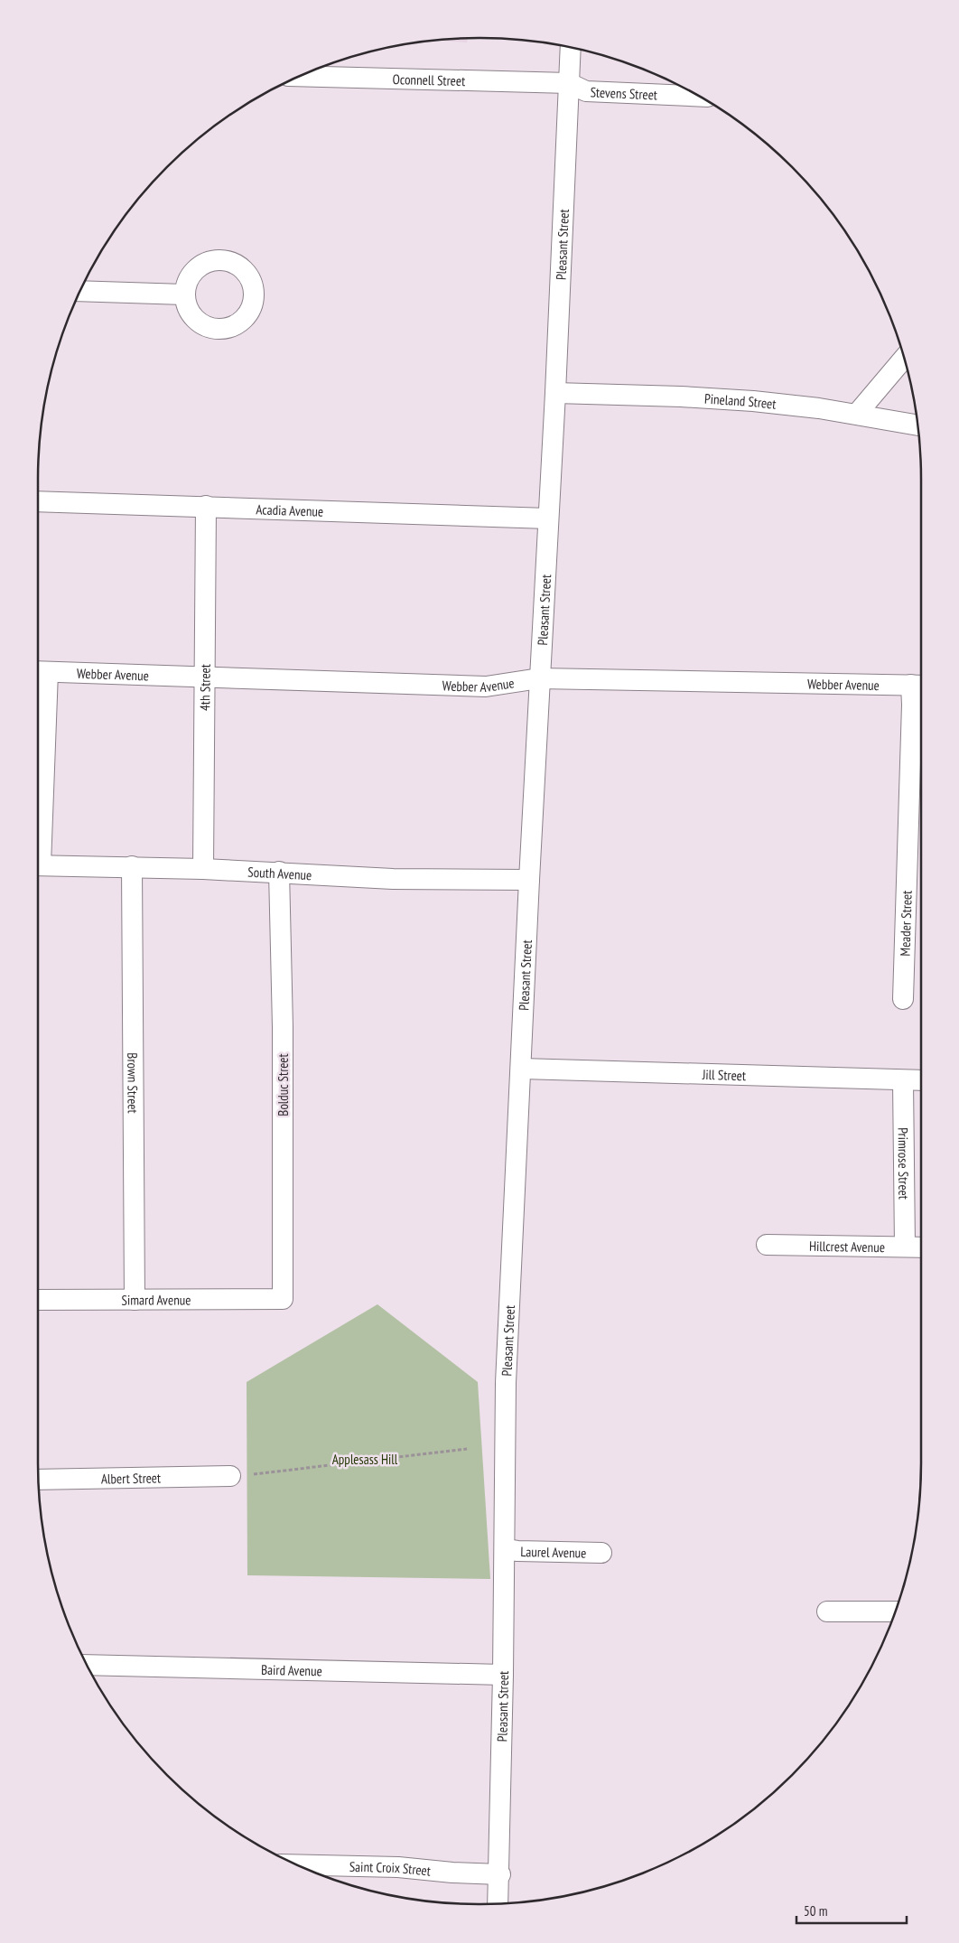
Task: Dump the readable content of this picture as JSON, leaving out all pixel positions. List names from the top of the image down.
{
  "streets": {
    "street": [
      "Oconnell Street",
      "Stevens Street",
      "Pleasant Street",
      "Pineland Street",
      "Acadia Avenue",
      "Webber Avenue",
      "4th Street",
      "South Avenue",
      "Meader Street",
      "Jill Street",
      "Brown Street",
      "Bolduc Street",
      "Primrose Street",
      "Hillcrest Avenue",
      "Simard Avenue",
      "Albert Street",
      "Laurel Avenue",
      "Baird Avenue",
      "Saint Croix Street"
    ]
  },
  "crossings": [
    ["Oconnell Street", "Stevens Street"],
    ["Oconnell Street", "Pleasant Street"],
    ["Stevens Street", "Pleasant Street"],
    ["Pleasant Street", "Pineland Street"],
    ["Pleasant Street", "Acadia Avenue"],
    ["Pleasant Street", "Webber Avenue"],
    ["Pleasant Street", "South Avenue"],
    ["Pleasant Street", "Jill Street"],
    ["Pleasant Street", "Laurel Avenue"],
    ["Pleasant Street", "Baird Avenue"],
    ["Pleasant Street", "Saint Croix Street"],
    ["Acadia Avenue", "4th Street"],
    ["Webber Avenue", "4th Street"],
    ["Webber Avenue", "Meader Street"],
    ["4th Street", "South Avenue"],
    ["South Avenue", "Brown Street"],
    ["South Avenue", "Bolduc Street"],
    ["Jill Street", "Primrose Street"],
    ["Brown Street", "Simard Avenue"],
    ["Bolduc Street", "Simard Avenue"],
    ["Primrose Street", "Hillcrest Avenue"]
  ],
  "parks": ["Applesass Hill"],
  "scale_bar": "50 m"
}
